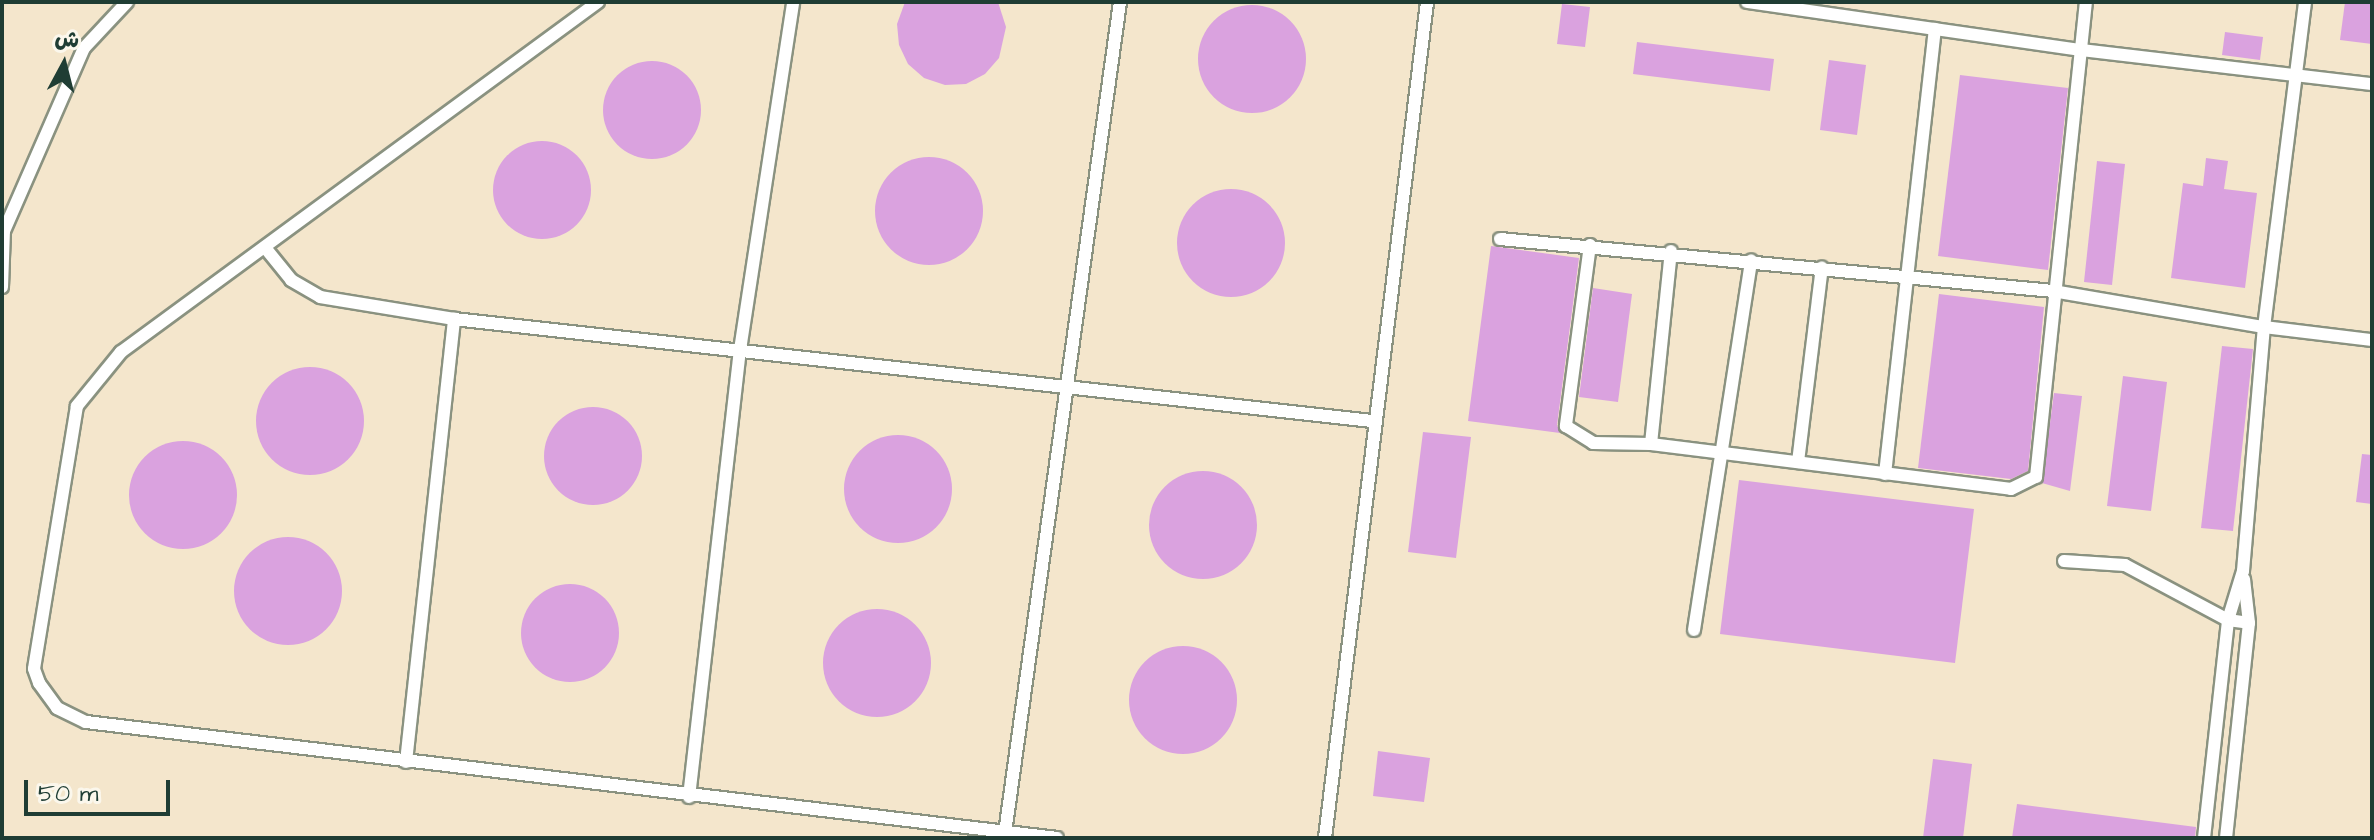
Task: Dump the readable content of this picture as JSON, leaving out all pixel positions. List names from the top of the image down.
{
  "scale_bar": "50 m",
  "north": "top"
}
